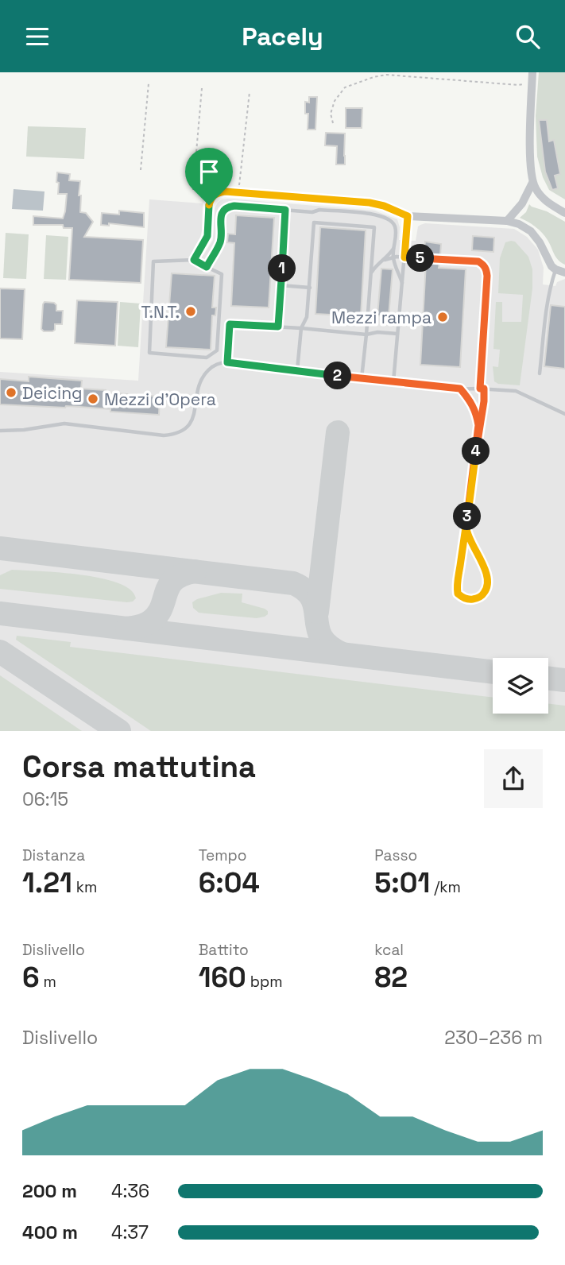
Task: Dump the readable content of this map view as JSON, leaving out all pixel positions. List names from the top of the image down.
{
  "places": [
    "T.N.T.",
    "Mezzi rampa",
    "Deicing",
    "Mezzi d'Opera"
  ],
  "page": {
    "header": "Pacely",
    "pins": [
      "5",
      "1",
      "2",
      "4",
      "3"
    ],
    "heading": ["Corsa mattutina", "06:15"],
    "stats": [
      ["Distanza", "1.21 km"],
      ["Tempo", "6:04"],
      ["Passo", "5:01 /km"],
      ["Dislivello", "6 m"],
      ["Battito", "160 bpm"],
      ["kcal", "82"]
    ],
    "chart": ["Dislivello", "230–236 m"],
    "list": [
      {
        "name": "200 m",
        "note": "4:36"
      },
      {
        "name": "400 m",
        "note": "4:37"
      }
    ]
  }
}
